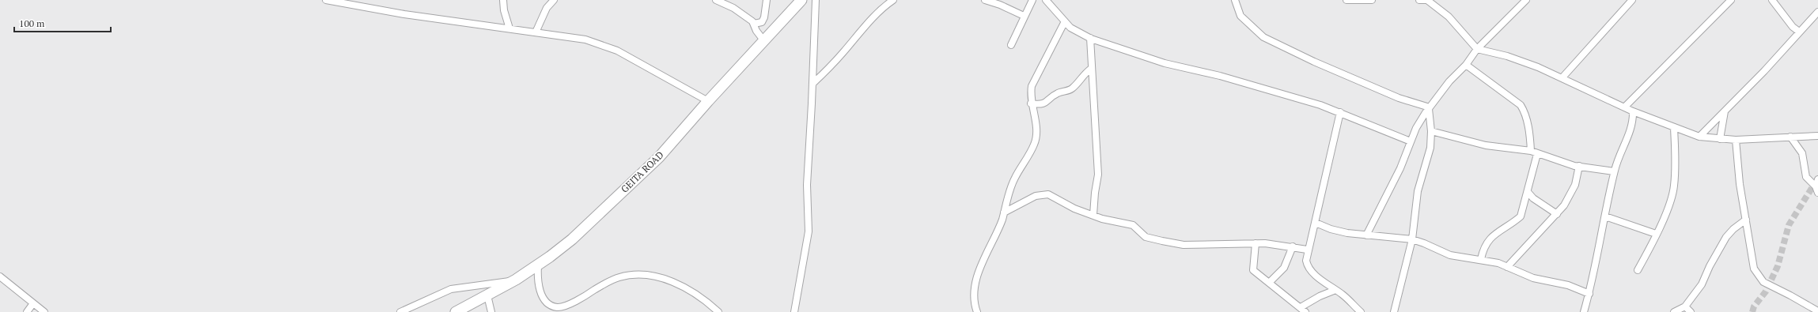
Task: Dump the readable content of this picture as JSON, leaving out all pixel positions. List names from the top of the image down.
{
  "streets": {
    "highway": ["GEITA ROAD"]
  },
  "scale_bar": "100 m"
}
